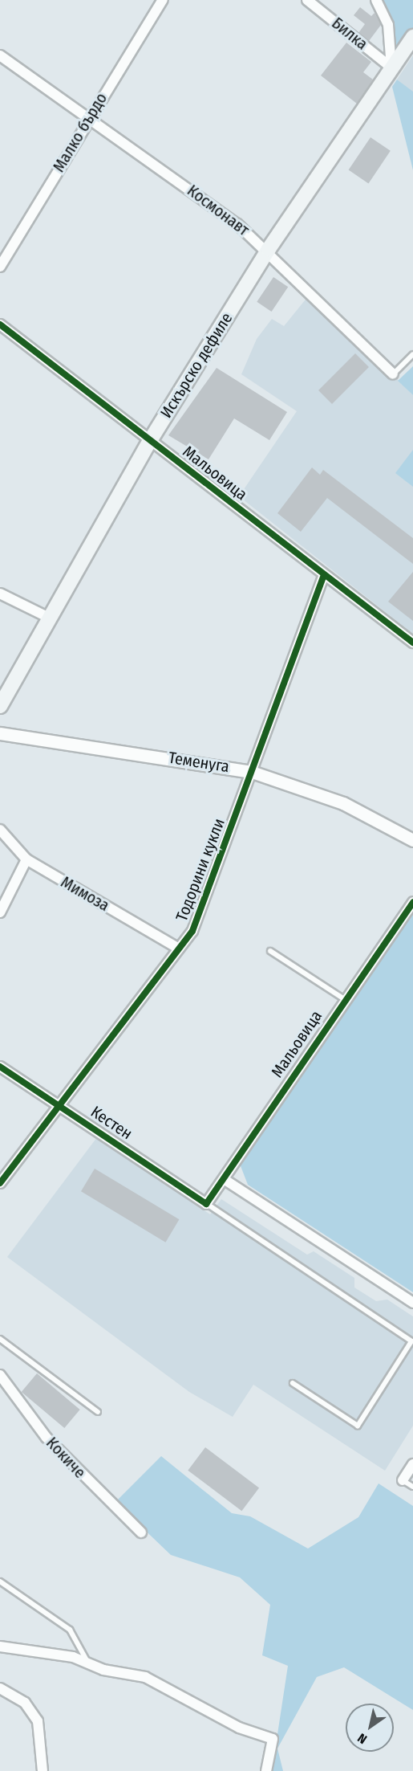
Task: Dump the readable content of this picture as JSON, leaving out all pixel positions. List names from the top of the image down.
{
  "streets": {
    "main road": ["Искърско дефиле"],
    "street": [
      "Билка",
      "Малко бърдо",
      "Космонавт",
      "Мальовица",
      "Теменуга",
      "Тодорини кукли",
      "Мимоза",
      "Кестен",
      "Кокиче"
    ]
  },
  "crossings": [
    ["Билка", "Искърско дефиле"],
    ["Малко бърдо", "Космонавт"],
    ["Космонавт", "Искърско дефиле"],
    ["Искърско дефиле", "Мальовица"],
    ["Мальовица", "Тодорини кукли"],
    ["Мальовица", "Кестен"],
    ["Теменуга", "Тодорини кукли"],
    ["Тодорини кукли", "Мимоза"],
    ["Тодорини кукли", "Кестен"]
  ],
  "north": "bottom left"
}
